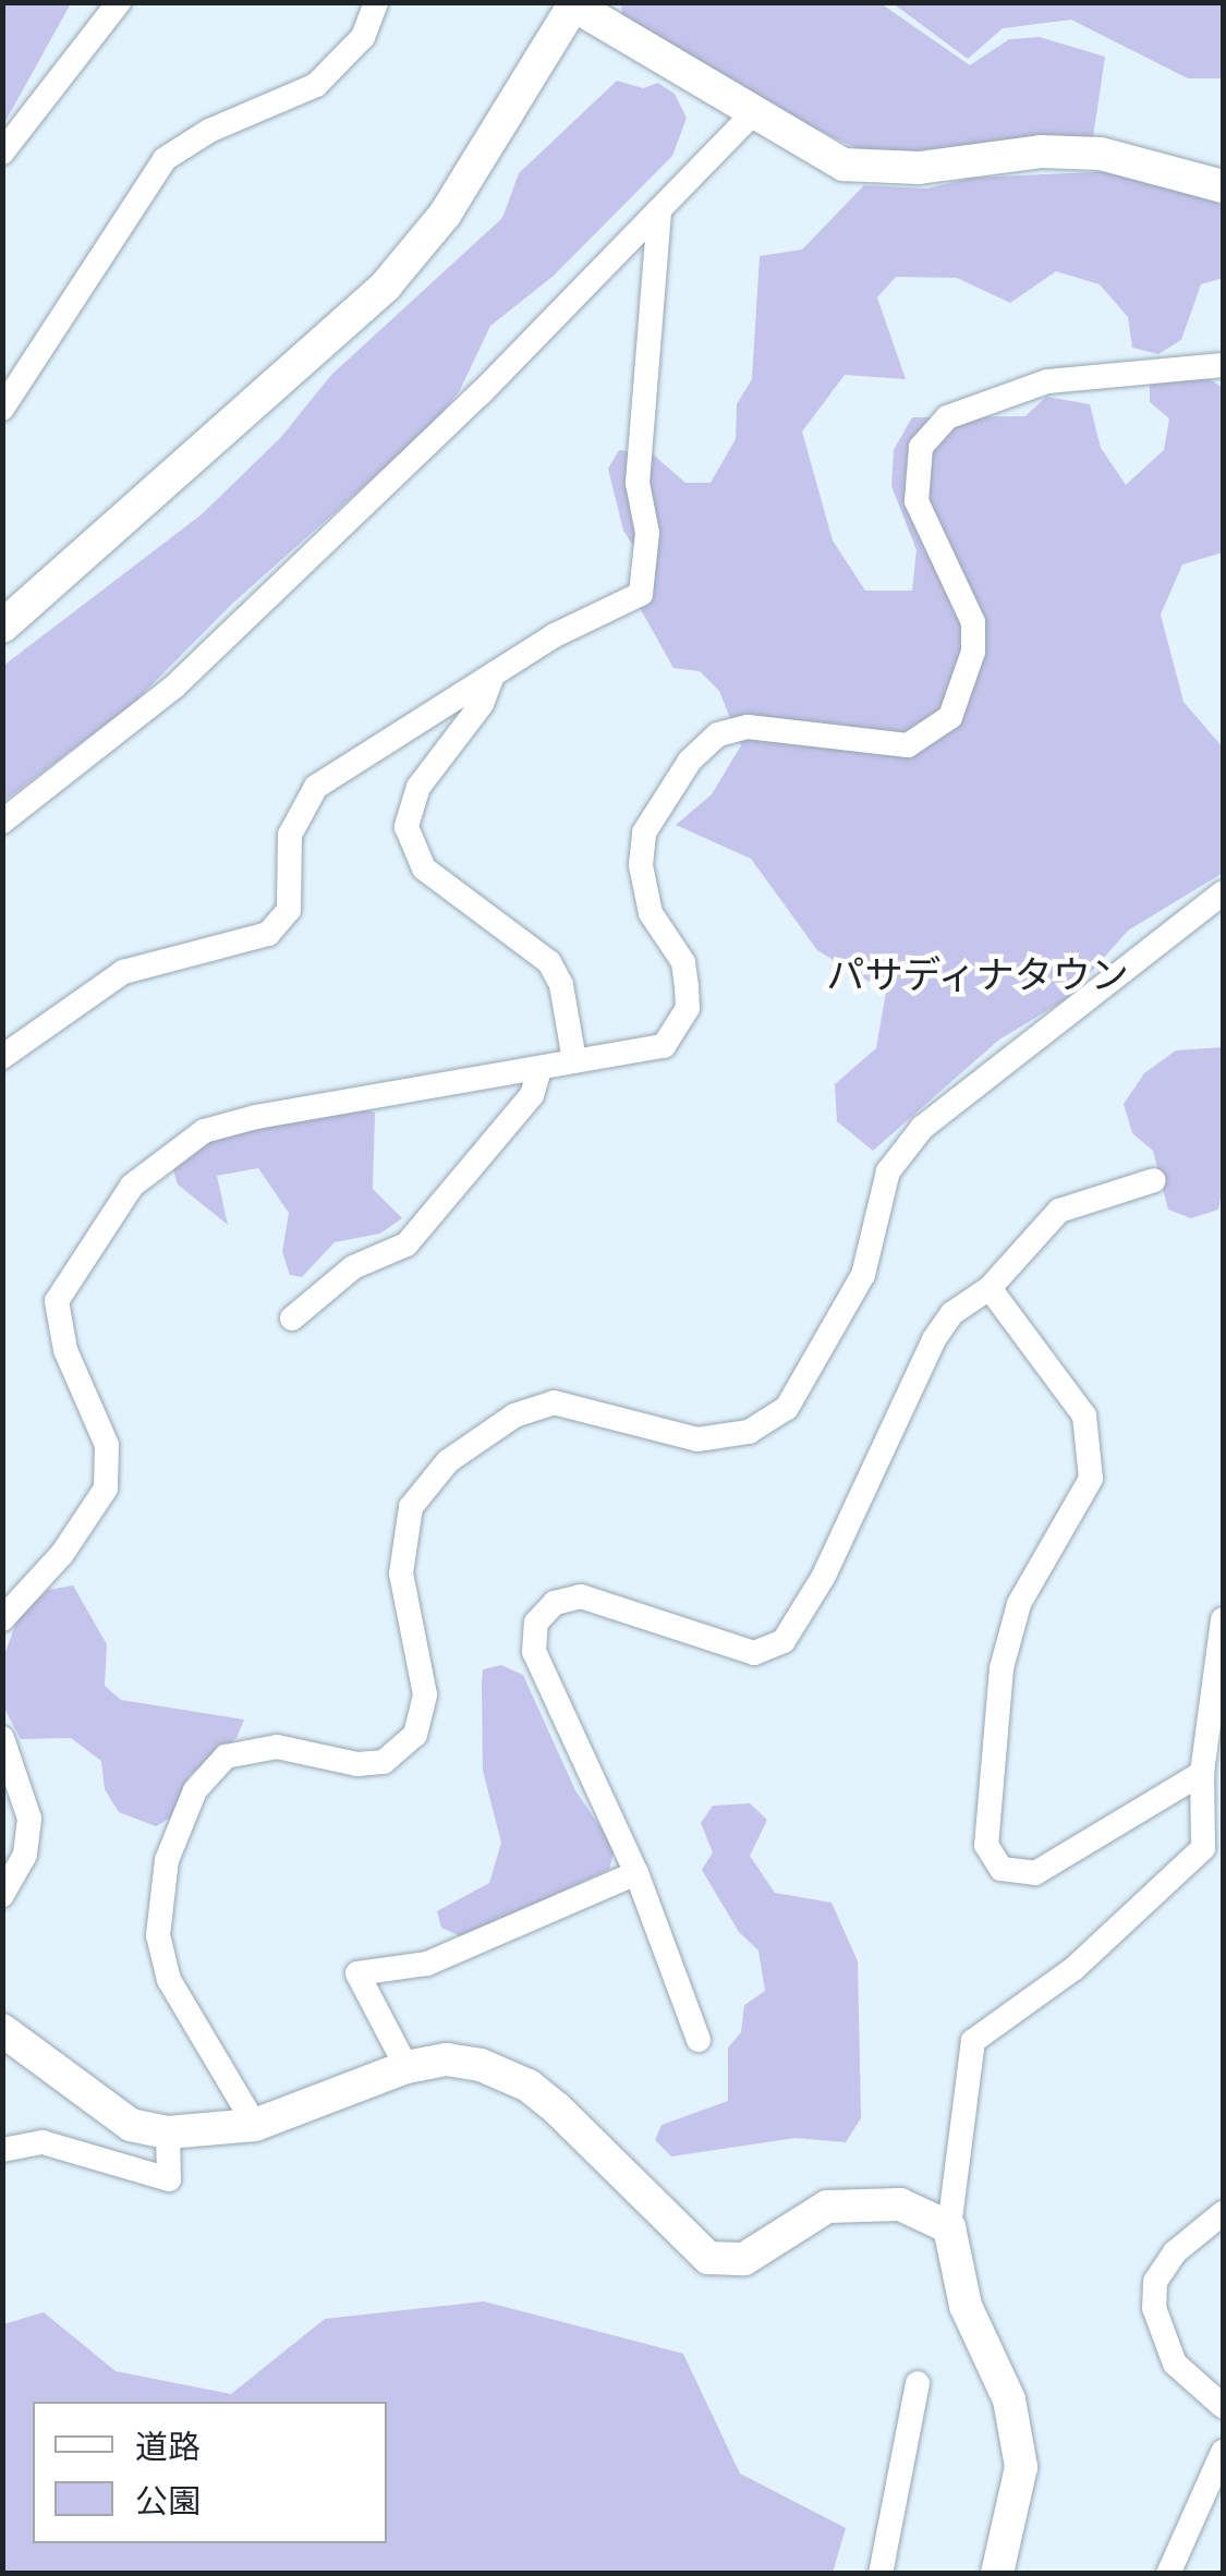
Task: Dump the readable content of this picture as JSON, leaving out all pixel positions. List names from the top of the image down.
{
  "districts": ["パサディナタウン"],
  "legend": ["道路", "公園"]
}
